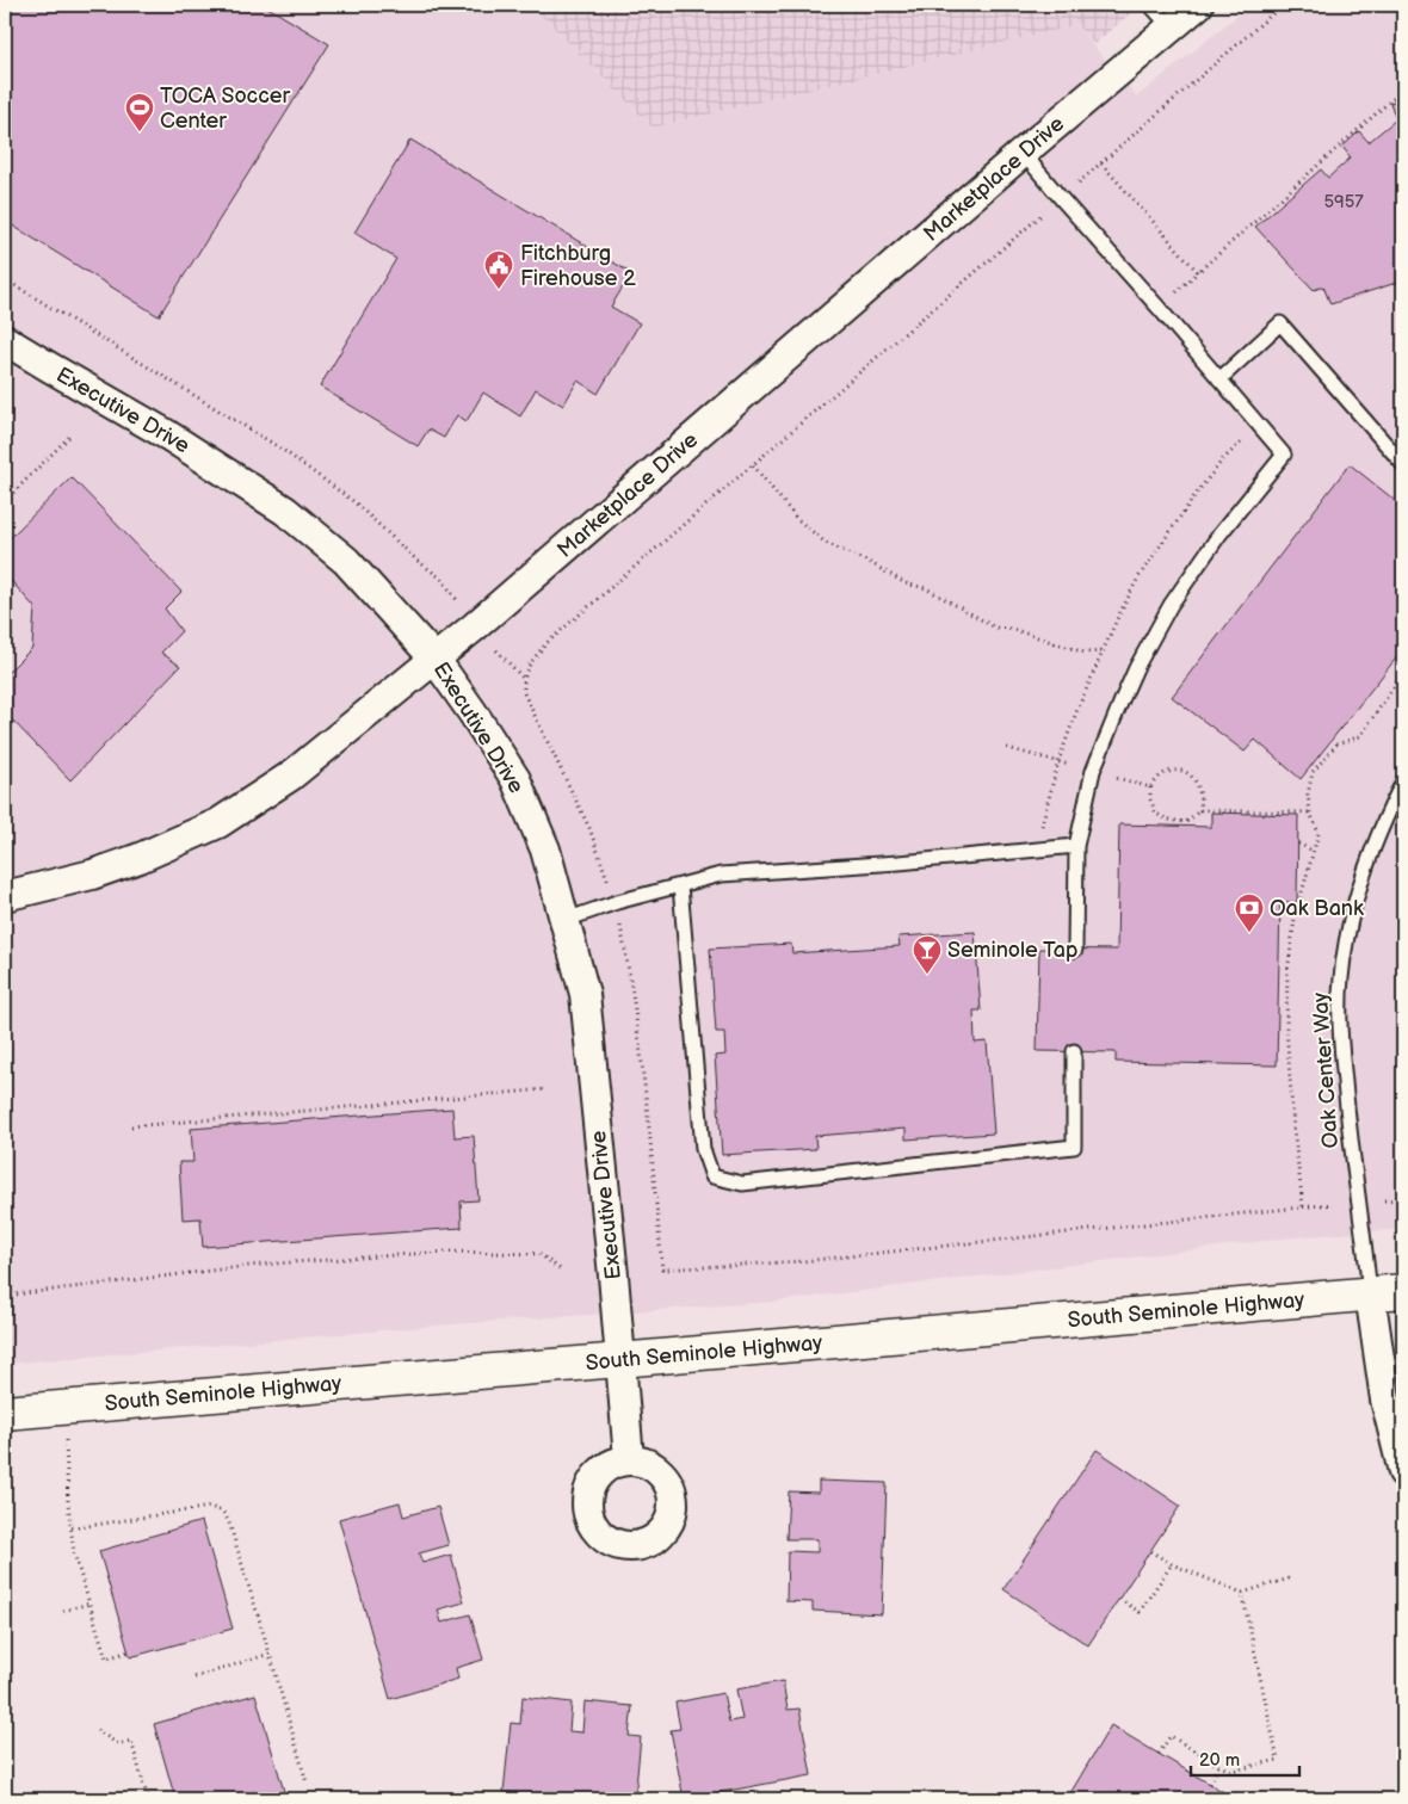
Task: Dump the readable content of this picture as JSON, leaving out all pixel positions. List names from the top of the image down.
{
  "streets": {
    "street": ["Marketplace Drive", "Executive Drive", "South Seminole Highway"],
    "lane": ["Oak Center Way"]
  },
  "crossings": [
    ["Marketplace Drive", "Executive Drive"],
    ["Executive Drive", "South Seminole Highway"],
    ["Oak Center Way", "South Seminole Highway"]
  ],
  "places": {
    "sports": ["TOCA Soccer Center"],
    "public building": ["Fitchburg Firehouse 2"],
    "bank": ["Oak Bank"],
    "bar": ["Seminole Tap"]
  },
  "house_numbers": ["5957"],
  "scale_bar": "20 m"
}
